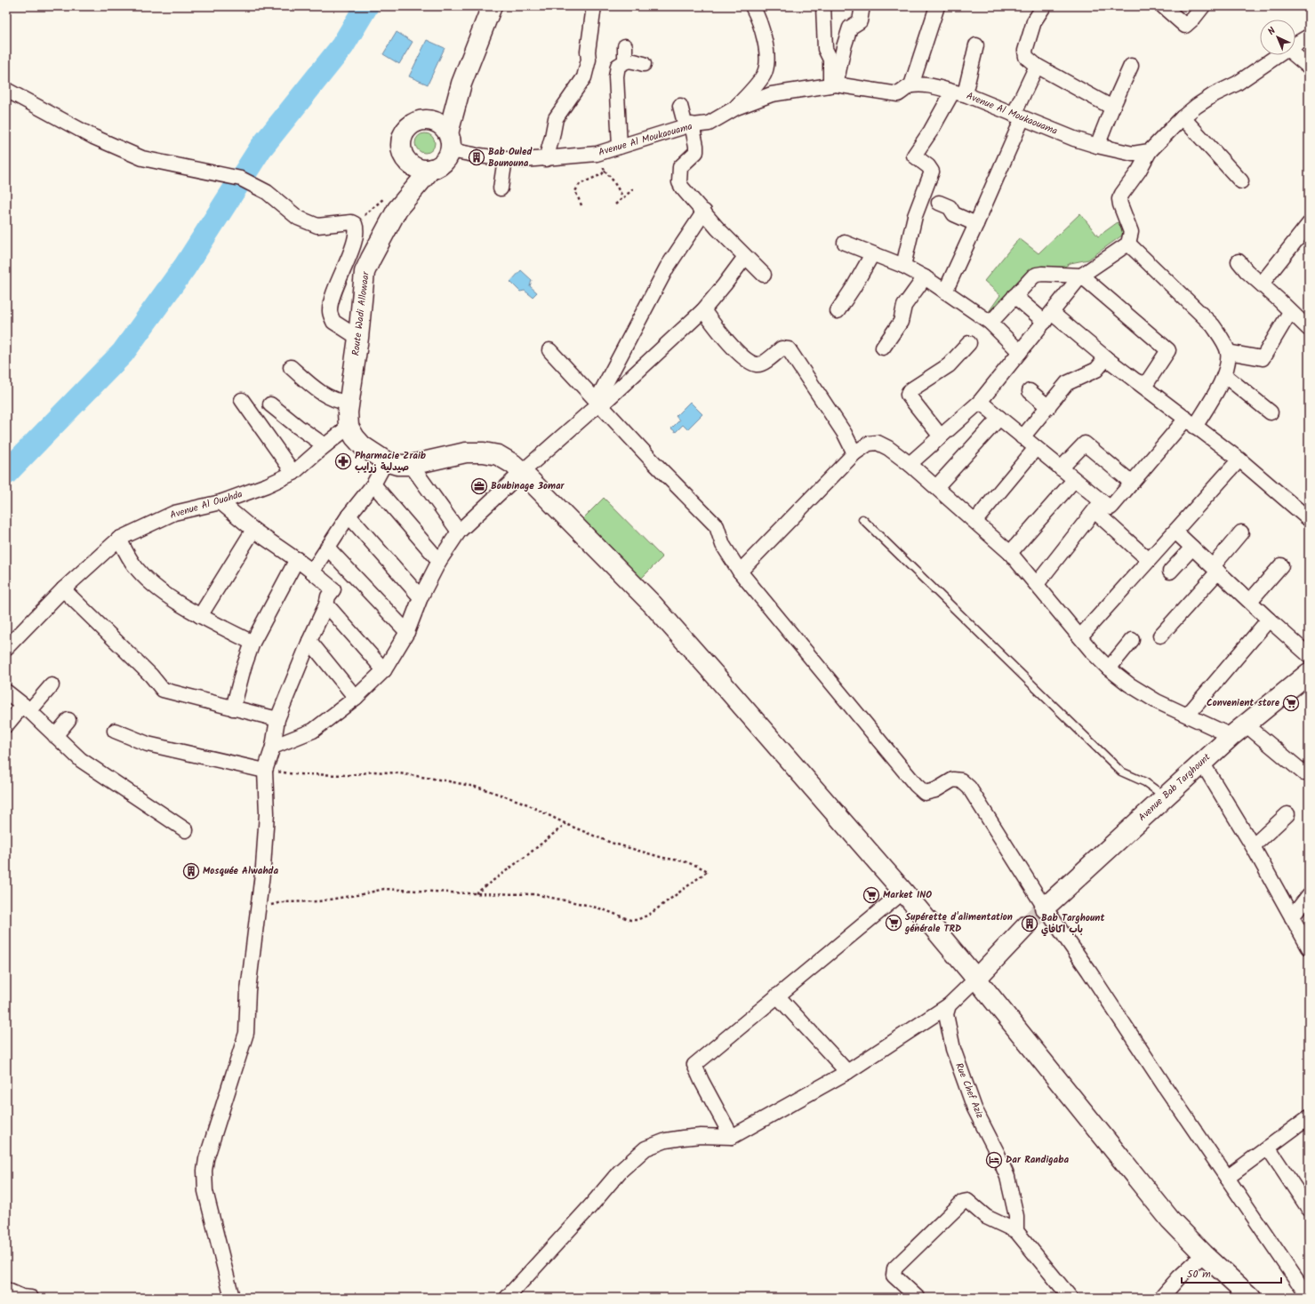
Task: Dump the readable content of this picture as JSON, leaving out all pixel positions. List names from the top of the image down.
{
  "streets": {
    "street": [
      "Avenue Al Moukaouama",
      "Route Wadi Allowaar",
      "Avenue Al Ouahda",
      "Avenue Bab Targhount",
      "Rue Chef Aziz"
    ]
  },
  "crossings": [
    ["Avenue Al Moukaouama", "Route Wadi Allowaar"],
    ["Route Wadi Allowaar", "Avenue Al Ouahda"]
  ],
  "places": {
    "building": ["Bab Ouled Bounouna", "Mosquée Alwahda", "Bab Targhount باب اكافاي"],
    "pharmacy": ["Pharmacie Zraib صيدلية زرايب"],
    "office": ["Boubinage 3omar"],
    "supermarket": ["Convenient store", "Market INO", "Supérette d'alimentation générale TRD"],
    "hotel": ["Dar Randigaba"]
  },
  "scale_bar": "50 m",
  "north": "top left"
}
